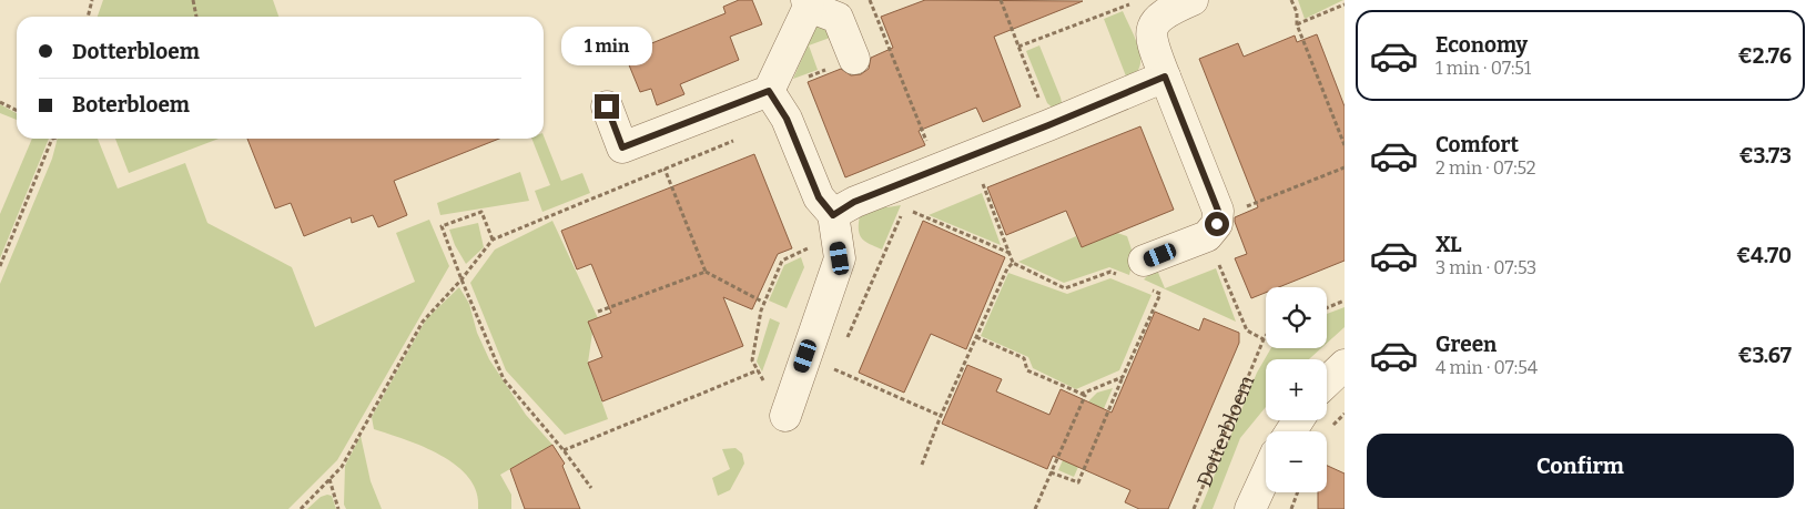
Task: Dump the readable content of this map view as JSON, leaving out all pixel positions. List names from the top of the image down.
{
  "streets": {
    "path": ["Dotterbloem"]
  },
  "page": {
    "list": [
      {
        "name": "Economy",
        "note": "1 min · 07:51",
        "value": "€2.76"
      },
      {
        "name": "Comfort",
        "note": "2 min · 07:52",
        "value": "€3.73"
      },
      {
        "name": "XL",
        "note": "3 min · 07:53",
        "value": "€4.70"
      },
      {
        "name": "Green",
        "note": "4 min · 07:54",
        "value": "€3.67"
      }
    ],
    "banner": ["Dotterbloem", "Boterbloem"],
    "bubble": "1 min",
    "map_buttons": ["+", "−"],
    "buttons": "Confirm"
  }
}
